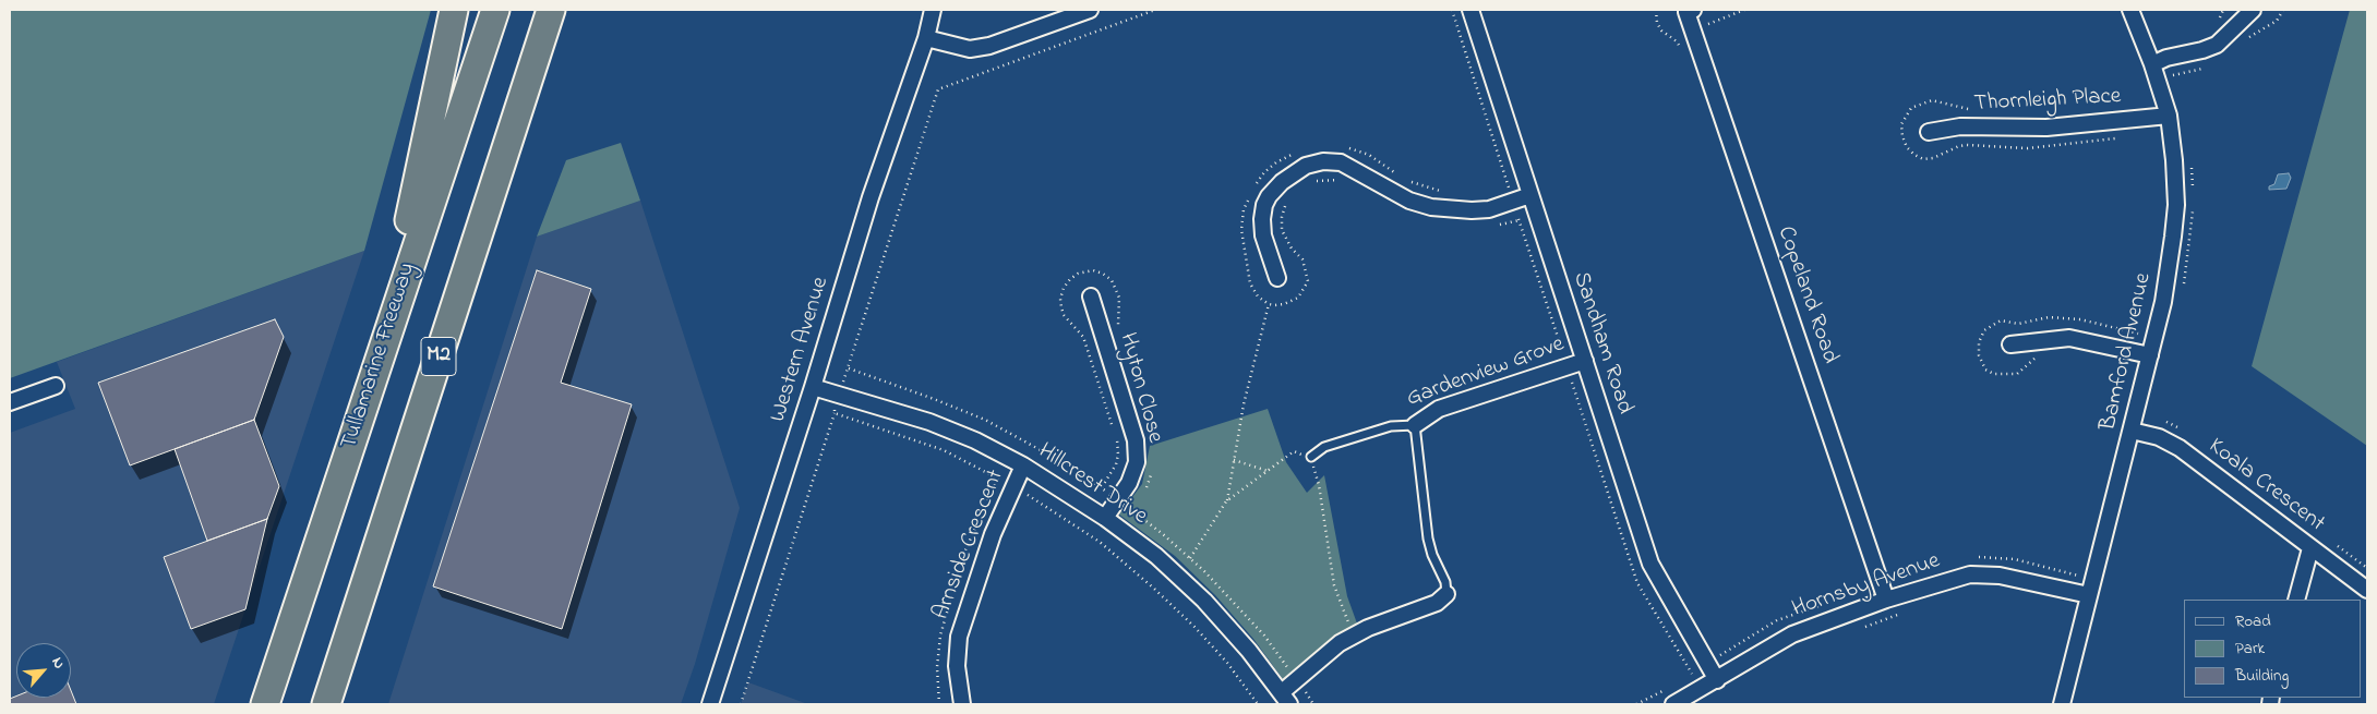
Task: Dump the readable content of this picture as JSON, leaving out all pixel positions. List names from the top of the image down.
{
  "streets": {
    "highway": ["Tullamarine Freeway", "M2"],
    "street": [
      "Thornleigh Place",
      "Copeland Road",
      "Sandham Road",
      "Western Avenue",
      "Bamford Avenue",
      "Gardenview Grove",
      "Hyton Close",
      "Hillcrest Drive",
      "Koala Crescent",
      "Arnside Crescent",
      "Hornsby Avenue"
    ]
  },
  "crossings": [
    ["Thornleigh Place", "Bamford Avenue"],
    ["Copeland Road", "Hornsby Avenue"],
    ["Sandham Road", "Gardenview Grove"],
    ["Sandham Road", "Hornsby Avenue"],
    ["Western Avenue", "Hillcrest Drive"],
    ["Bamford Avenue", "Koala Crescent"],
    ["Bamford Avenue", "Hornsby Avenue"],
    ["Hyton Close", "Hillcrest Drive"],
    ["Hillcrest Drive", "Arnside Crescent"]
  ],
  "legend": ["Road", "Park", "Building"],
  "north": "top right"
}
